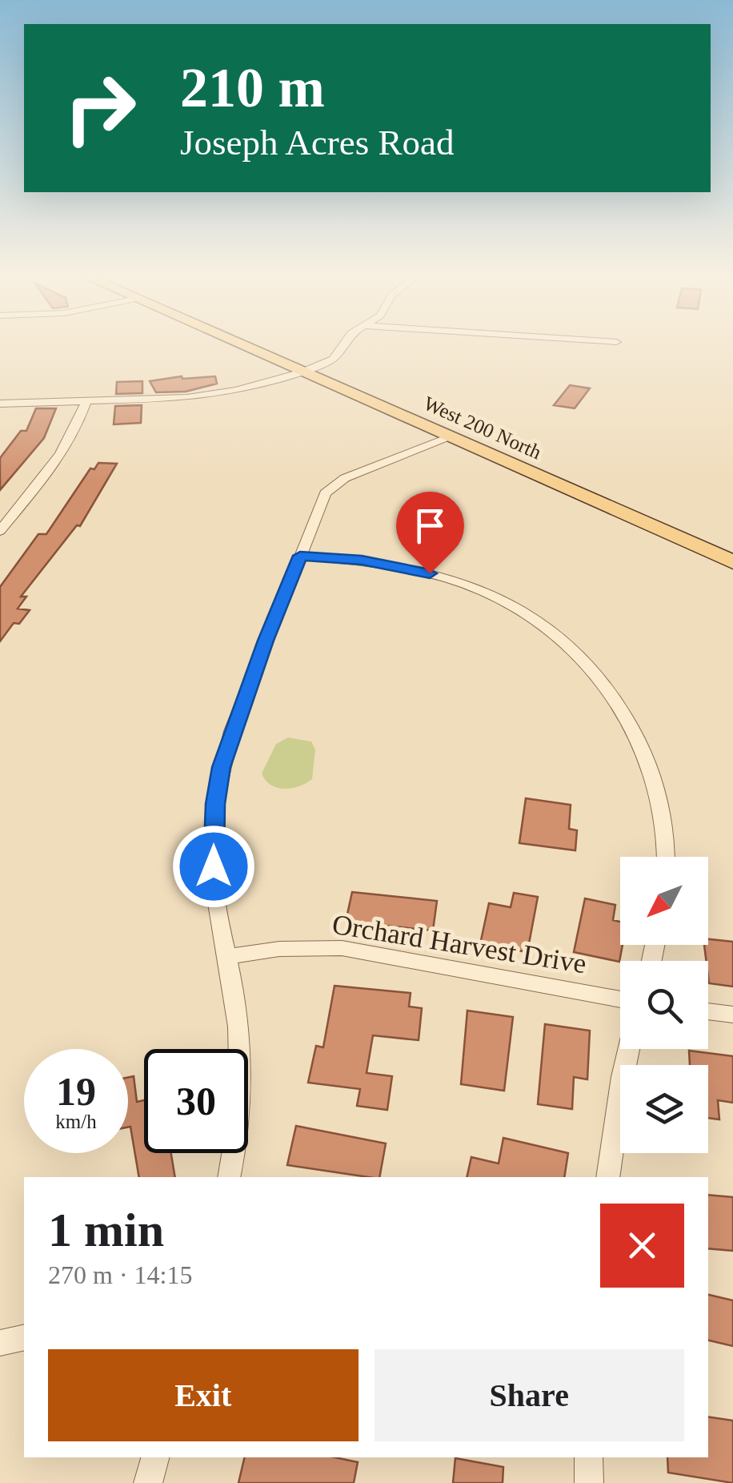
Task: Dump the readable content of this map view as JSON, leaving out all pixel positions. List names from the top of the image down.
{
  "streets": {
    "main road": ["West 200 North"],
    "street": ["Orchard Harvest Drive"]
  },
  "north": "bottom left",
  "page": {
    "turn": ["210 m", "Joseph Acres Road"],
    "speed": "19 km/h",
    "limit": "30",
    "heading": ["1 min", "270 m · 14:15"],
    "buttons": ["Exit", "Share"]
  }
}
